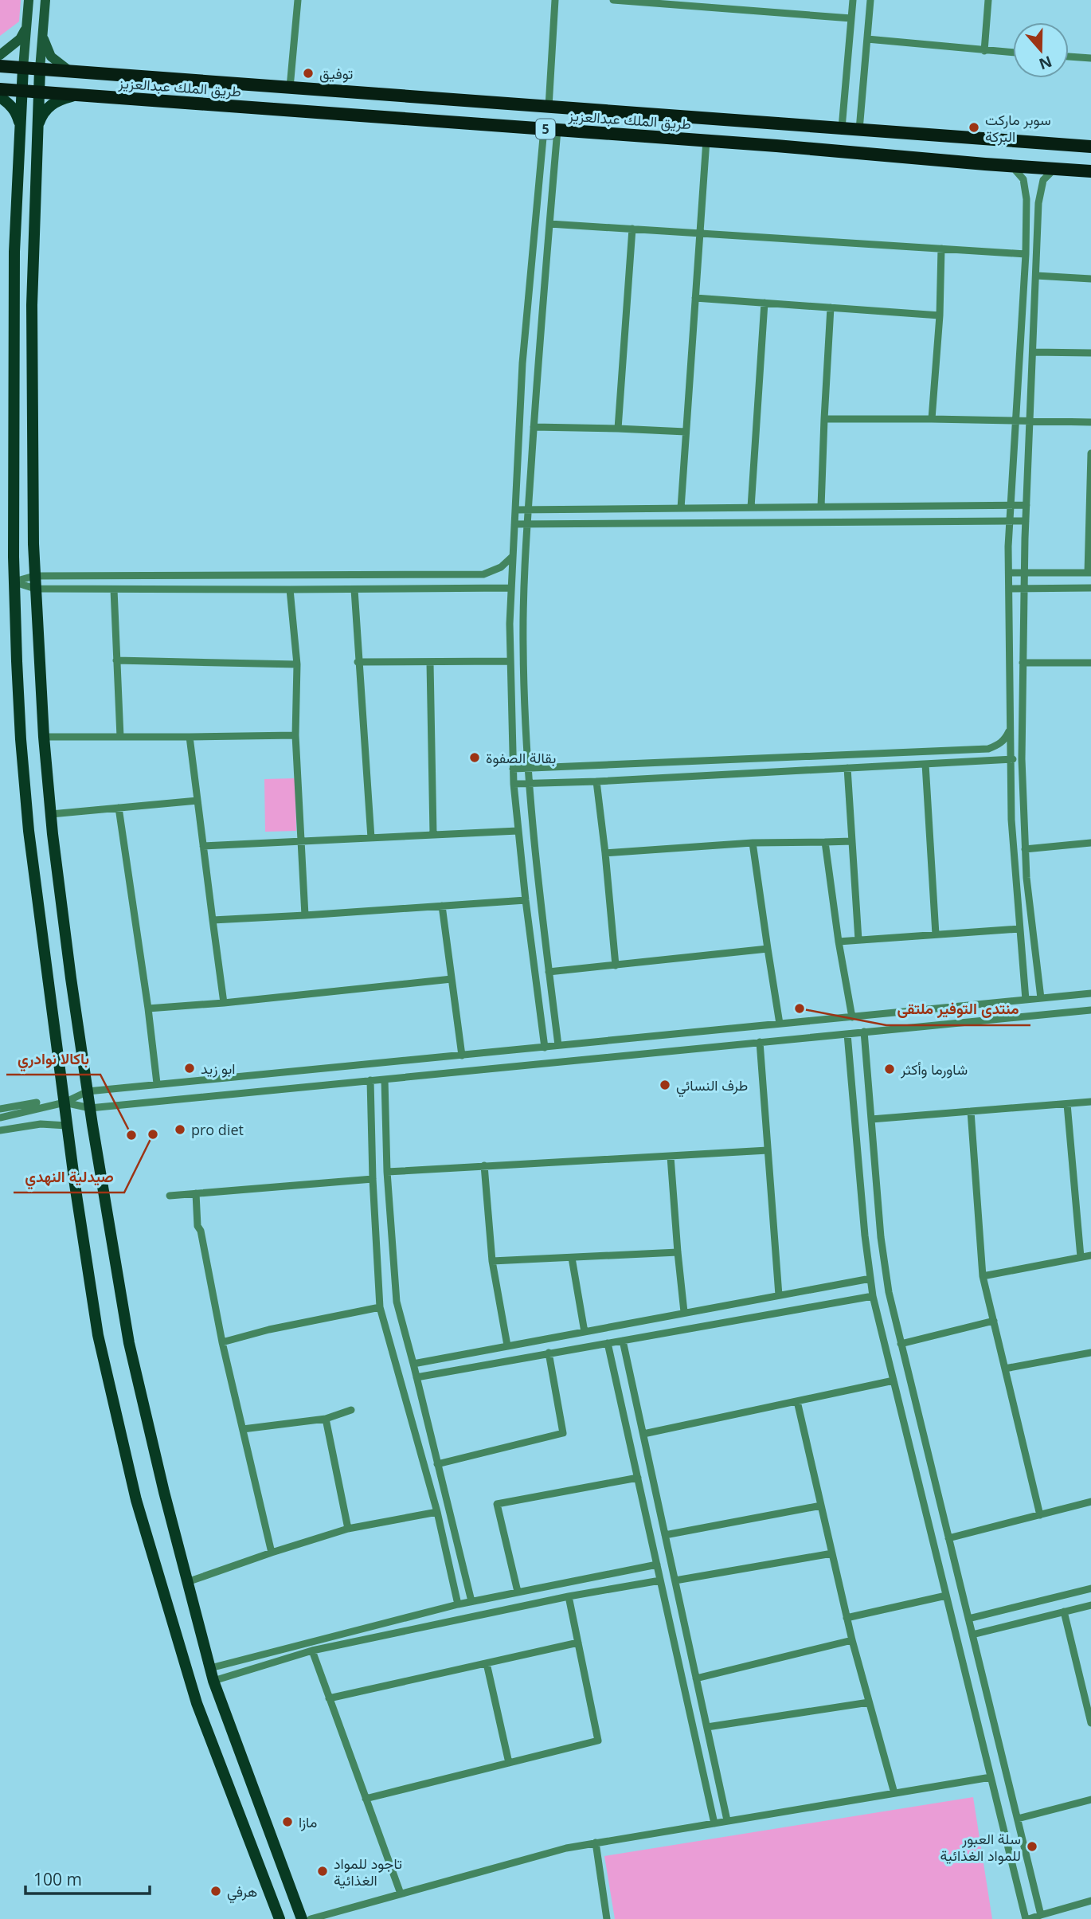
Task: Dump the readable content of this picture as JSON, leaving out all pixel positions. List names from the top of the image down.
{
  "streets": {
    "highway": ["طريق الملك عبدالعزيز", "5"]
  },
  "places": [
    "توفيق",
    "سوبر ماركت البركة",
    "بقالة الصفوة",
    "منتدى التوفير ملتقى",
    "ابو زيد",
    "شاورما وأكثر",
    "طرف النسائي",
    "pro diet",
    "صيدلية النهدي",
    "باكالا نوادري",
    "مازا",
    "سلة العبور للمواد الغذائية",
    "تاجود للمواد الغذائية",
    "هرفي"
  ],
  "scale_bar": "100 m",
  "north": "bottom"
}
